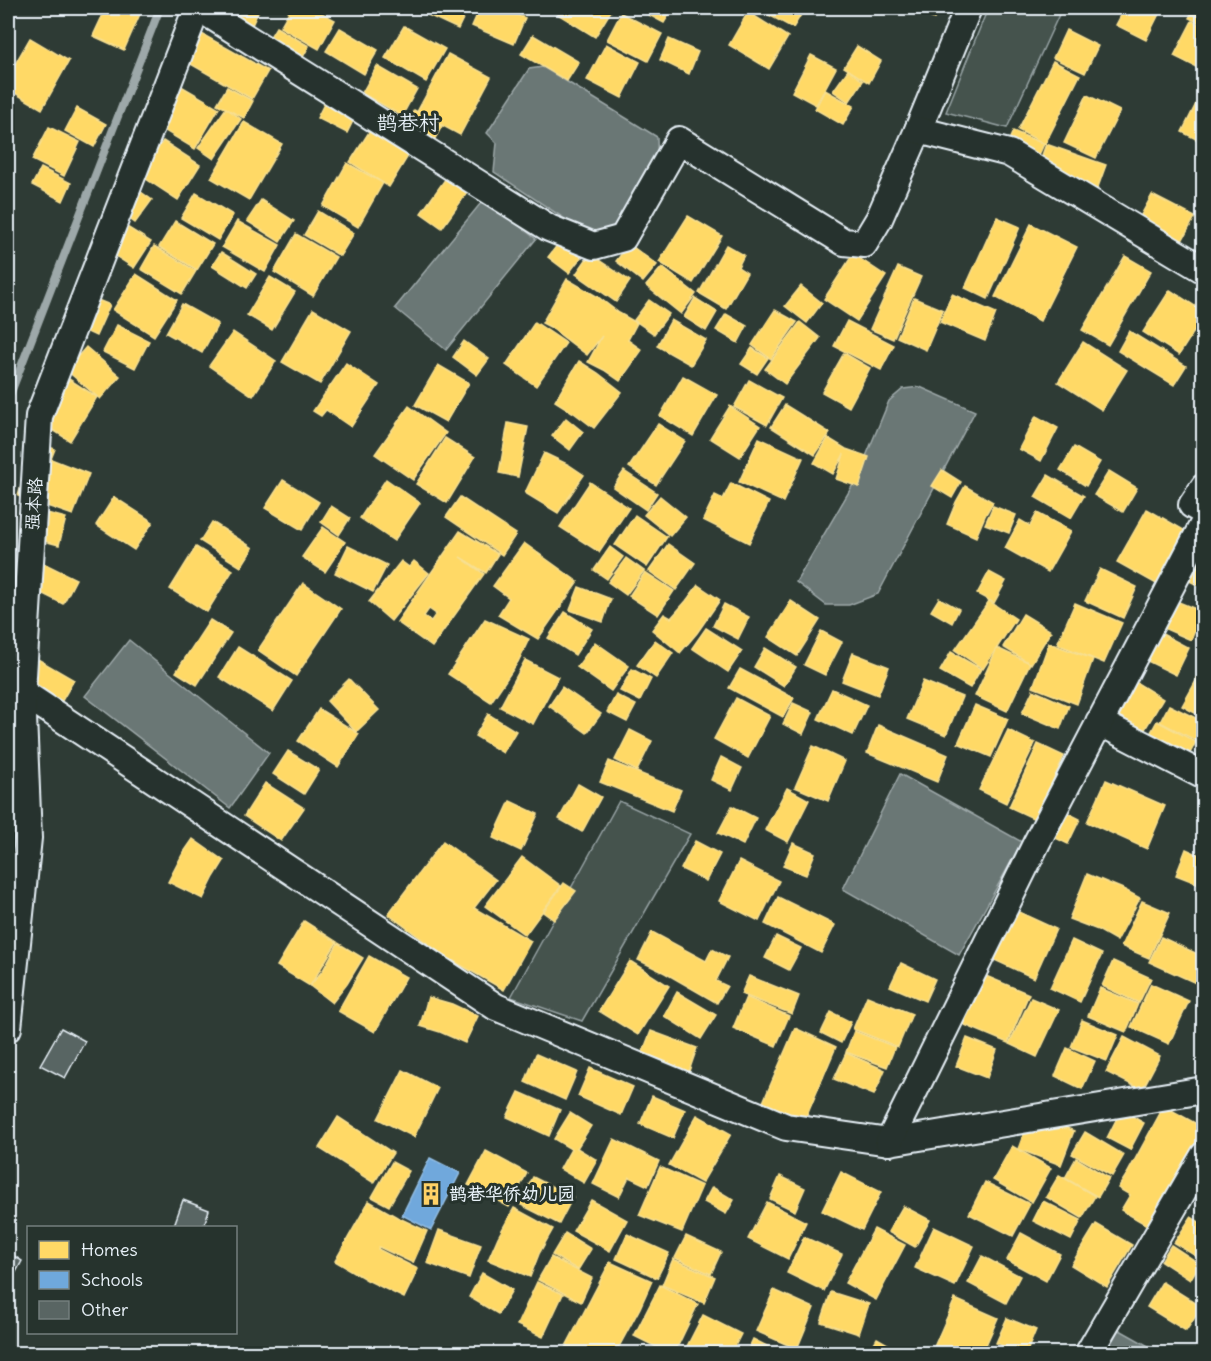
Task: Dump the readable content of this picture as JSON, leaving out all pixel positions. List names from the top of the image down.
{
  "streets": {
    "street": ["强本路"]
  },
  "districts": ["鹊巷村"],
  "places": {
    "building": ["鹊巷华侨幼儿园"]
  },
  "legend": ["Homes", "Schools", "Other"]
}
